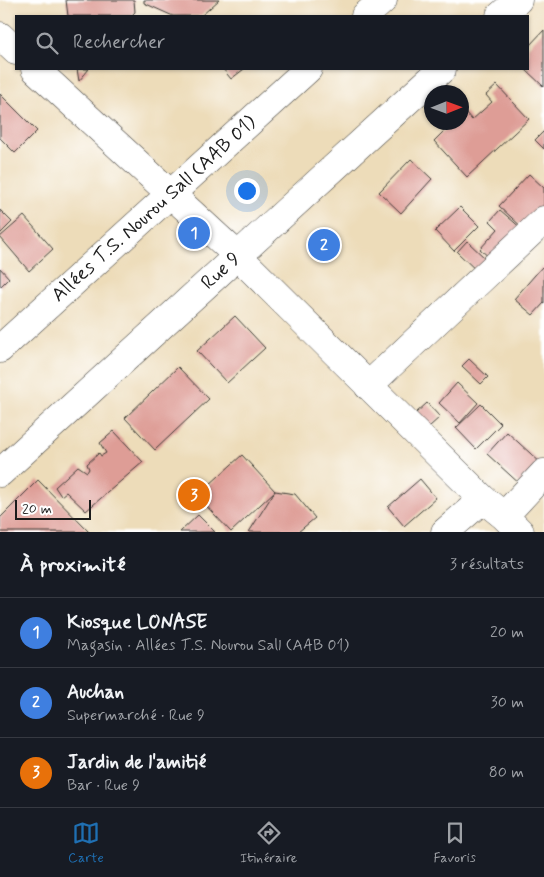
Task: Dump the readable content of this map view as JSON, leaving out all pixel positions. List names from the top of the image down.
{
  "streets": {
    "street": ["Allées T.S. Nourou Sall (AAB 01)", "Rue 9"]
  },
  "scale_bar": "20 m",
  "north": "right",
  "page": {
    "search": "Rechercher",
    "pins": ["1", "2", "3"],
    "scale": "20 m",
    "heading": ["À proximité", "3 résultats"],
    "list": [
      {
        "mark": "1",
        "name": "Kiosque LONASE",
        "note": "Magasin · Allées T.S. Nourou Sall (AAB 01)",
        "value": "20 m"
      },
      {
        "mark": "2",
        "name": "Auchan",
        "note": "Supermarché · Rue 9",
        "value": "30 m"
      },
      {
        "mark": "3",
        "name": "Jardin de l'amitié",
        "note": "Bar · Rue 9",
        "value": "80 m"
      }
    ],
    "nav": ["Carte", "Itinéraire", "Favoris"]
  }
}
